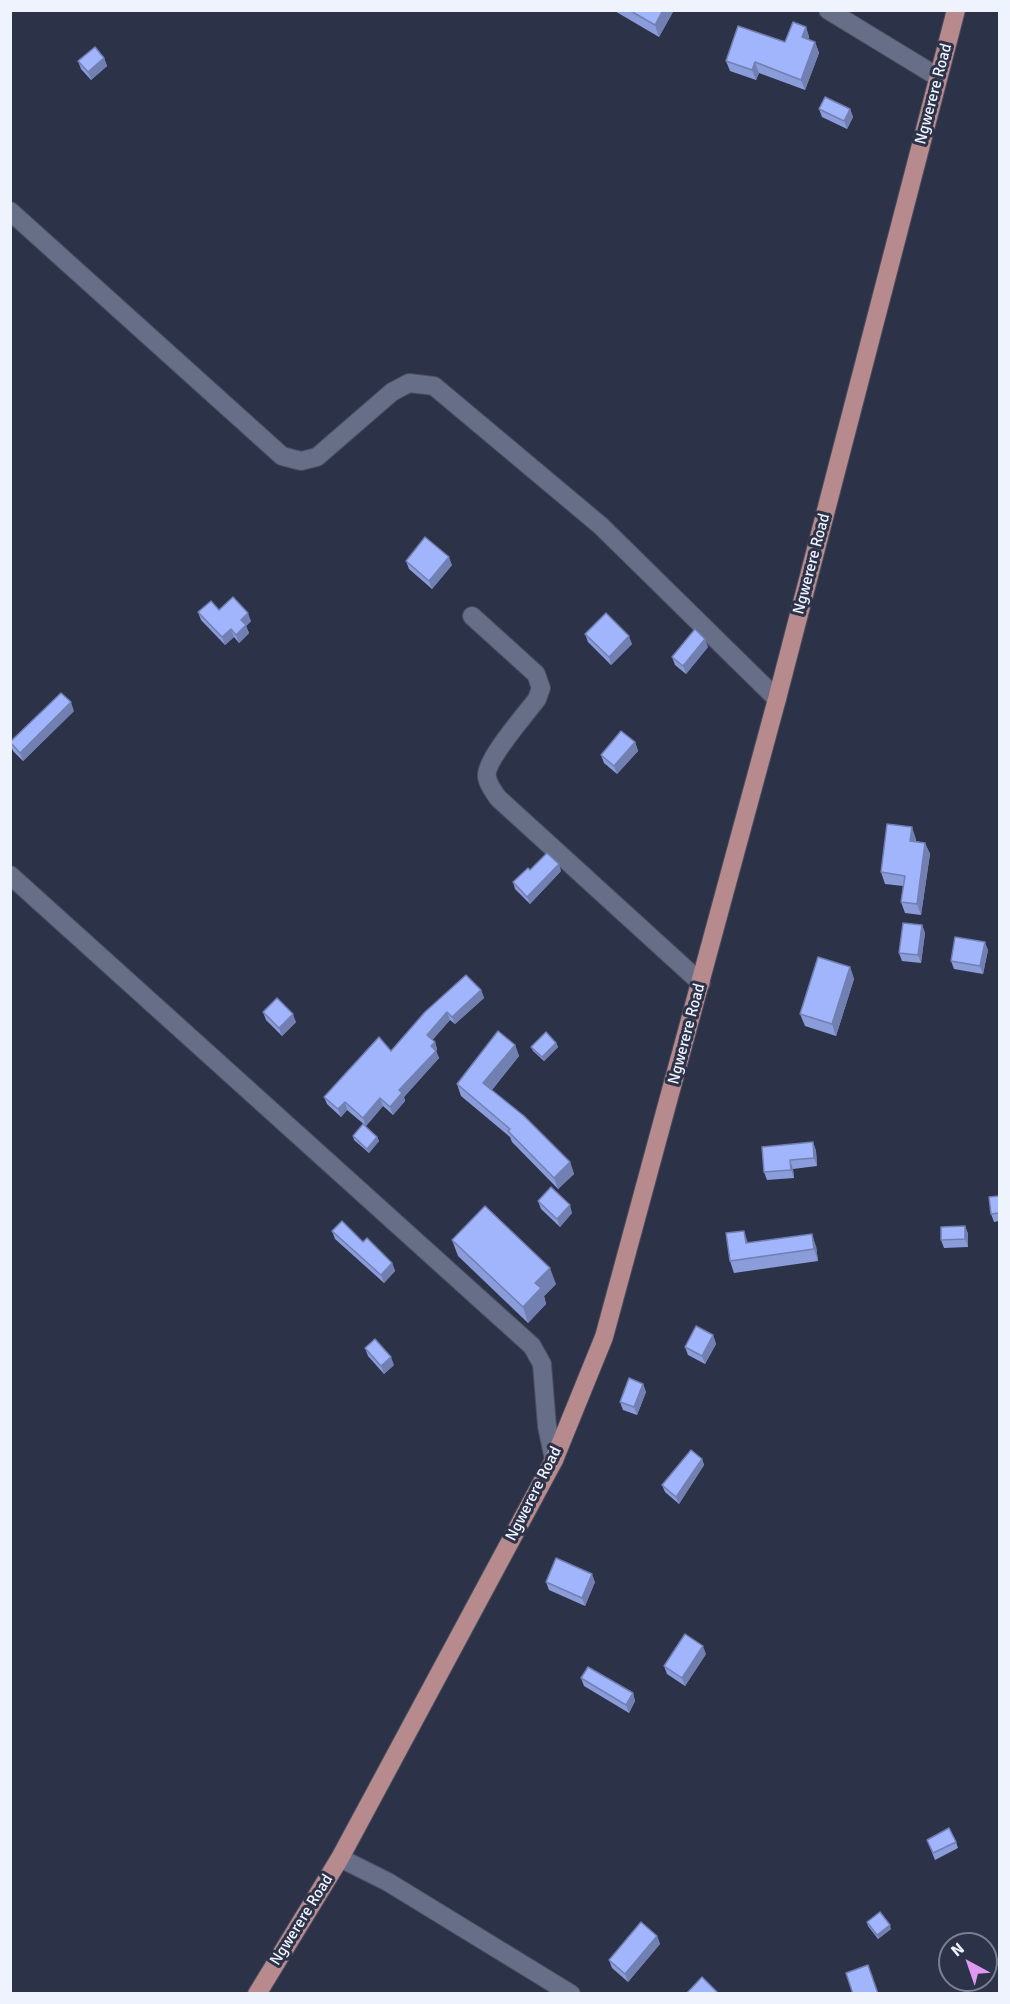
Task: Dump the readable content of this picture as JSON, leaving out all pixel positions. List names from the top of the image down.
{
  "streets": {
    "main road": ["Ngwerere Road"]
  },
  "north": "top left"
}
